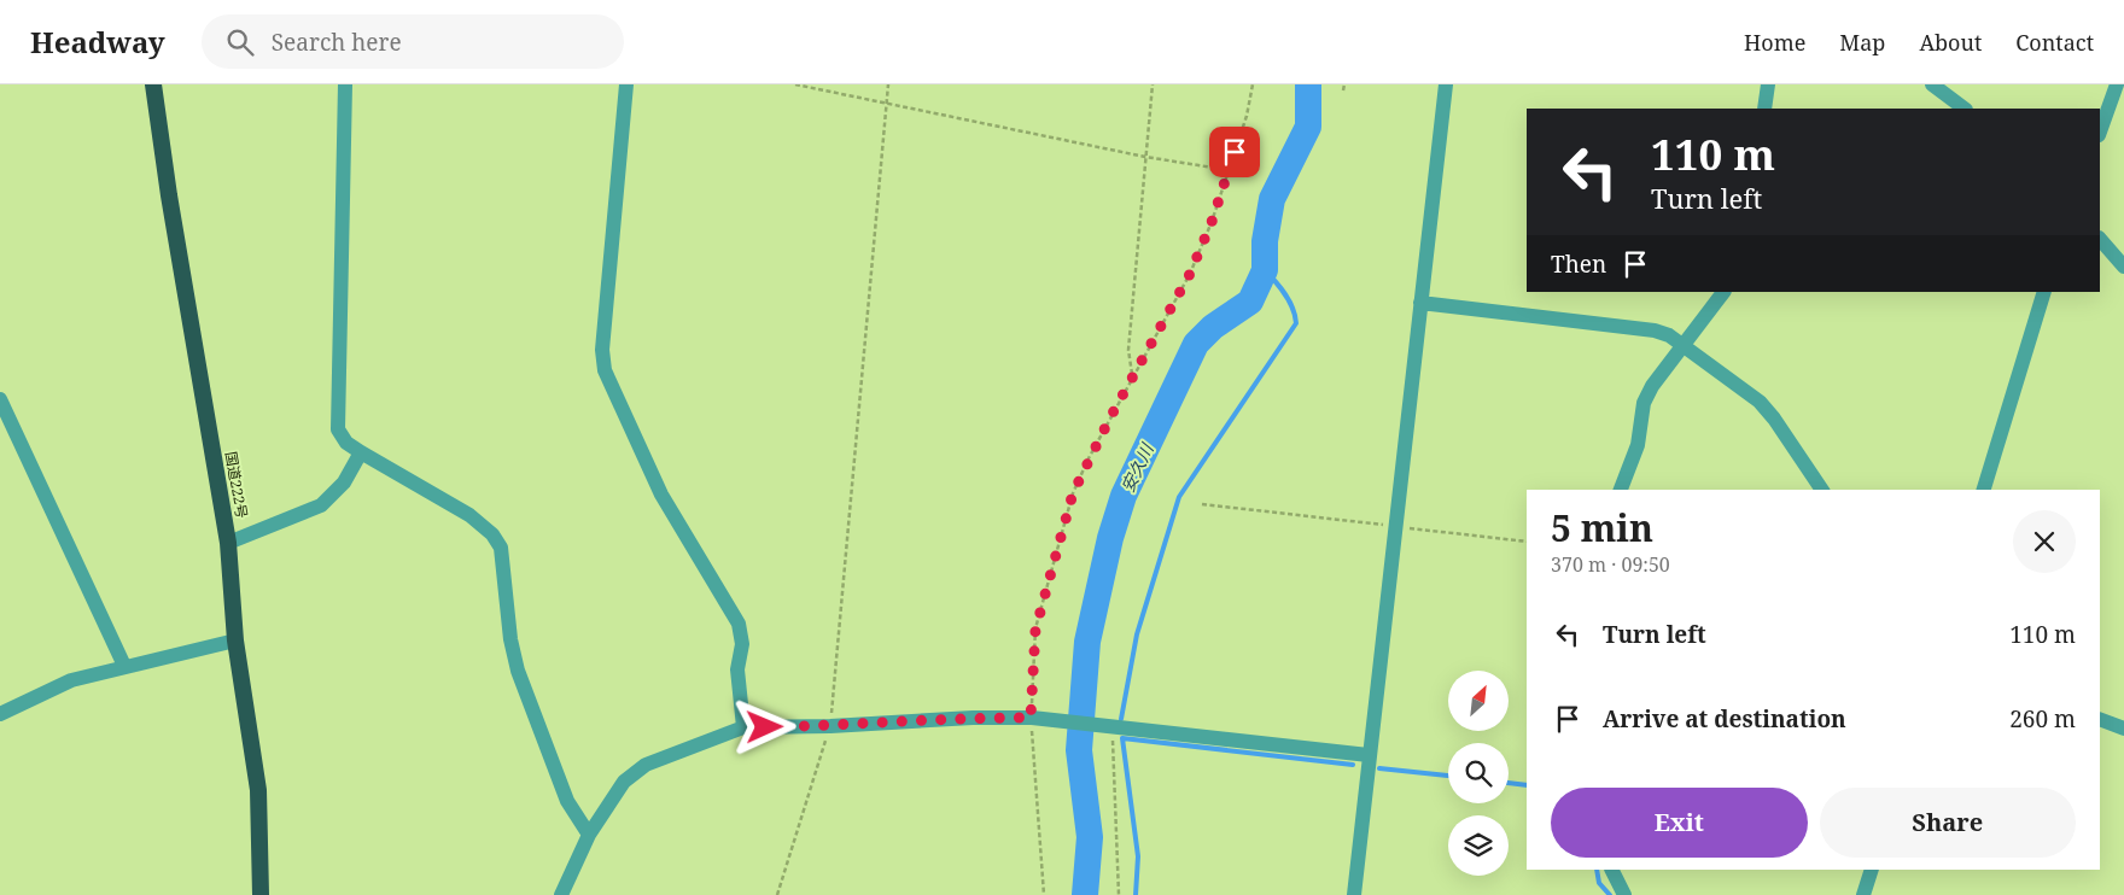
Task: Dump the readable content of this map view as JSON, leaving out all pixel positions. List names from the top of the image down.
{
  "streets": {
    "highway": ["国道222号"]
  },
  "water": ["安久川"],
  "north": "top right",
  "page": {
    "header": "Headway",
    "search": "Search here",
    "nav": [
      "Home",
      "Map",
      "About",
      "Contact"
    ],
    "turn": ["110 m", "Turn left"],
    "then": "Then",
    "heading": ["5 min", "370 m · 09:50"],
    "list": [
      {
        "name": "Turn left",
        "value": "110 m"
      },
      {
        "name": "Arrive at destination",
        "value": "260 m"
      }
    ],
    "buttons": ["Exit", "Share"]
  }
}
